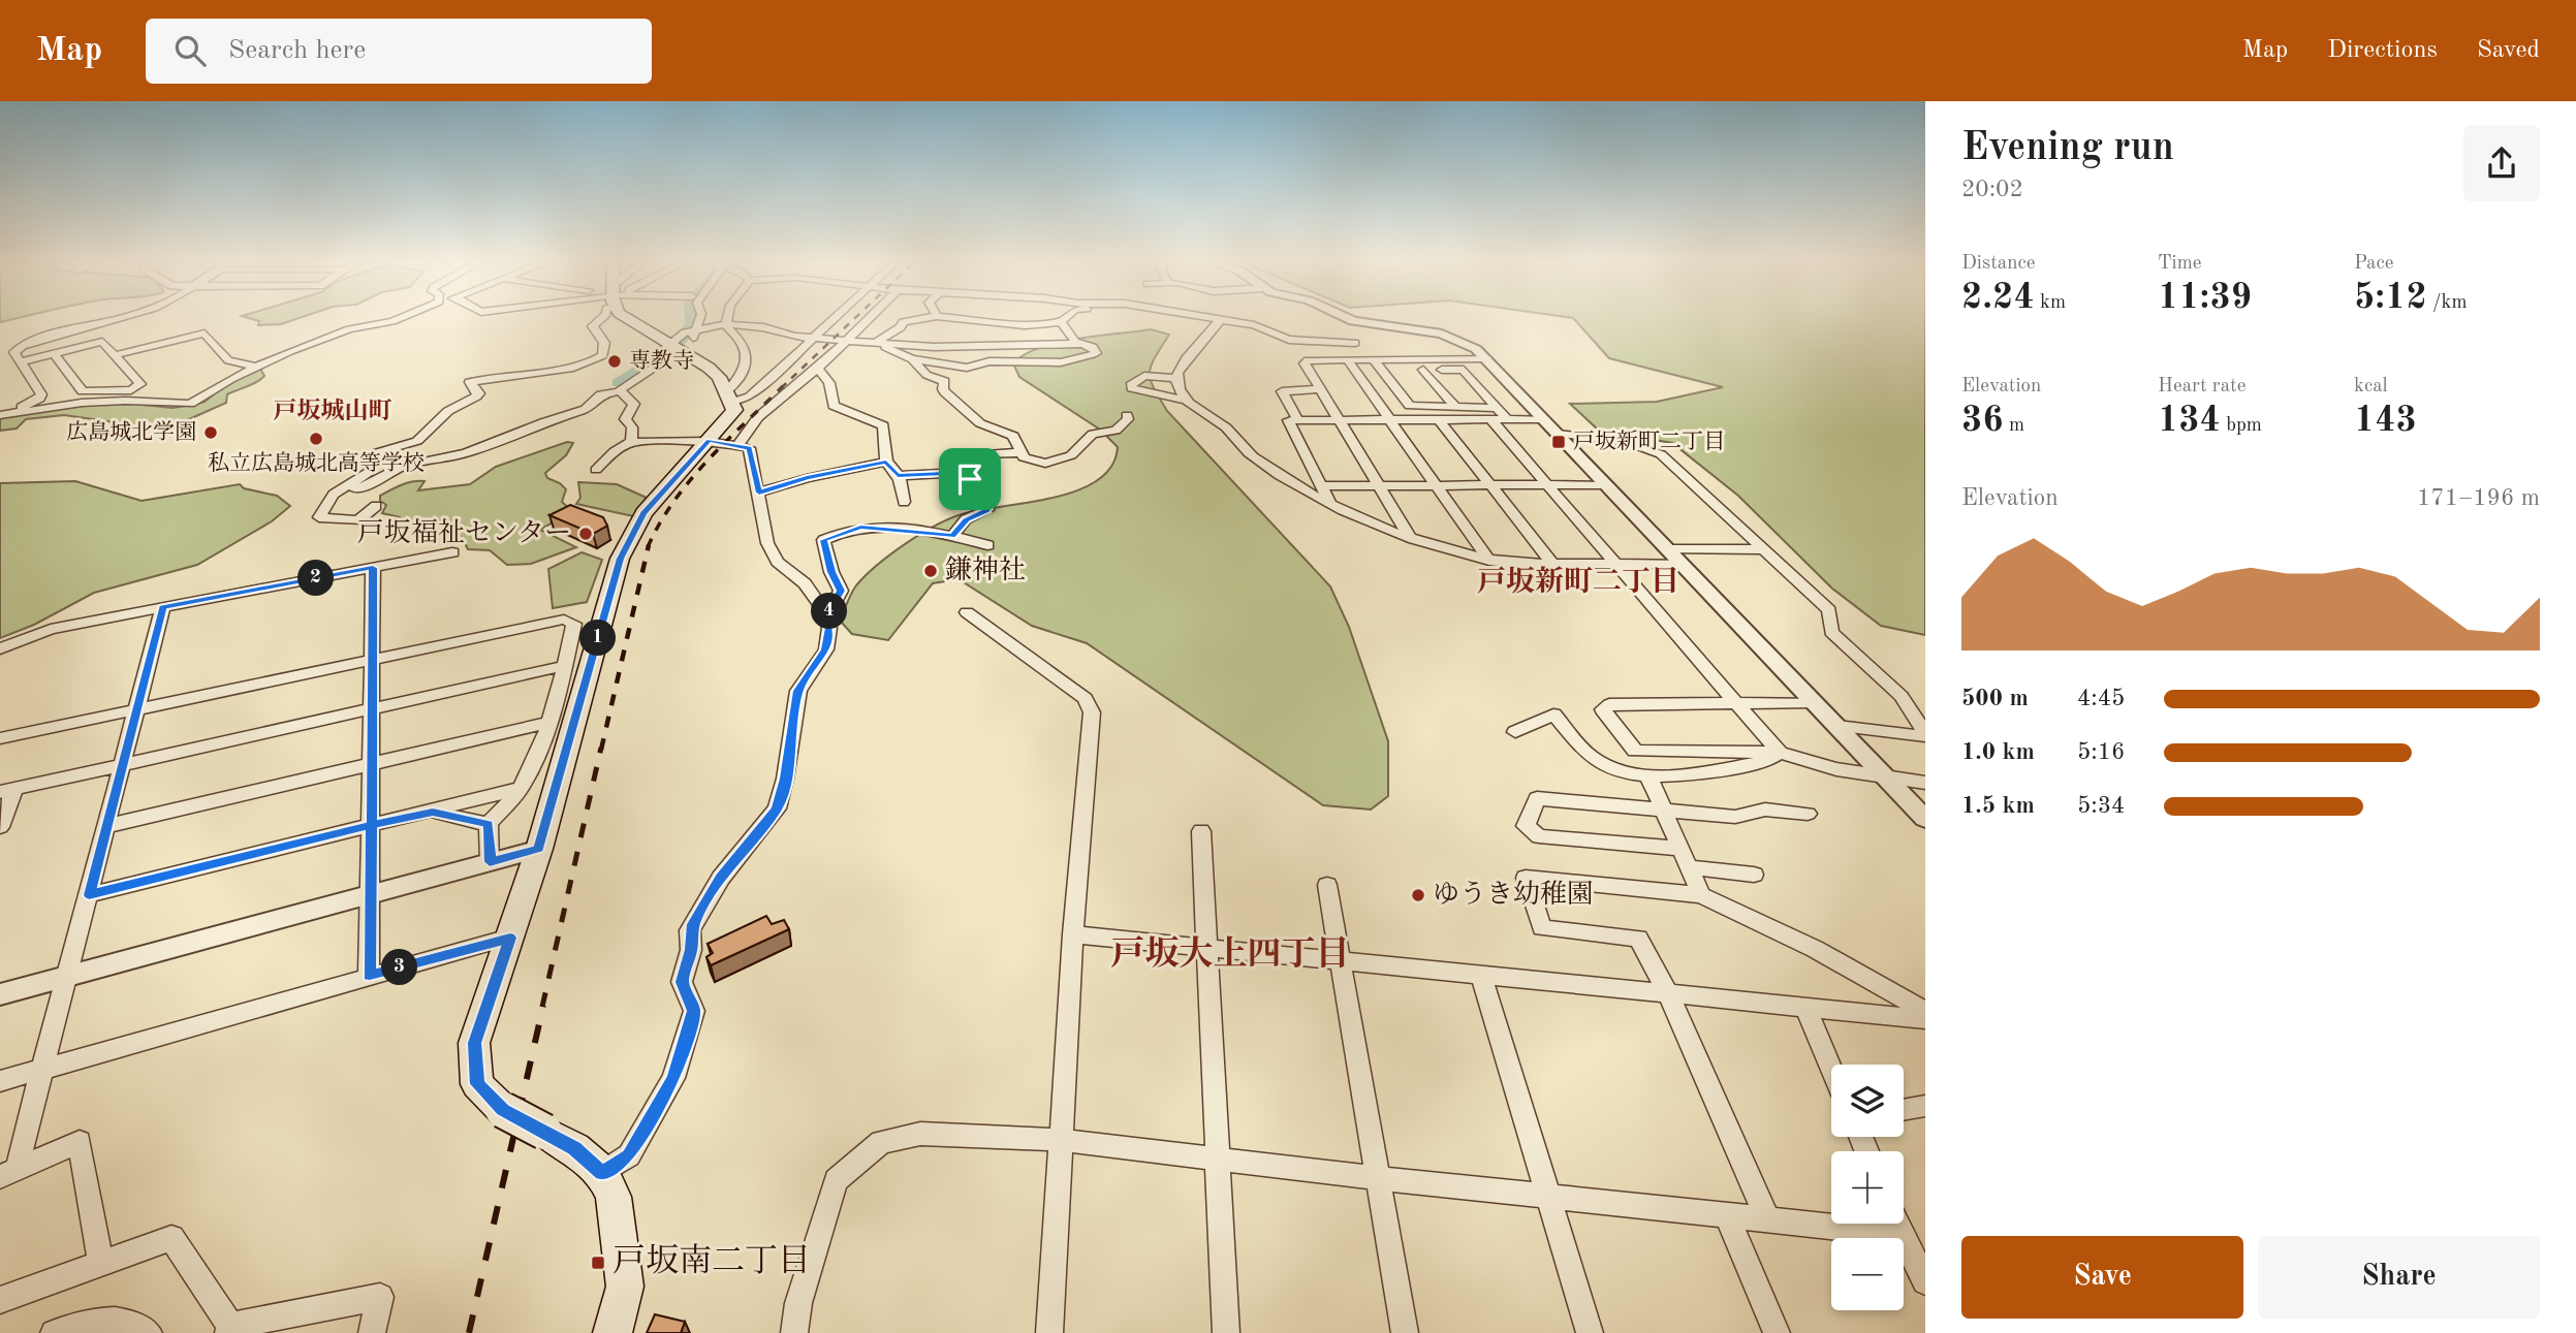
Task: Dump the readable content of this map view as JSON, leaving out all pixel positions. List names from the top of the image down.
{
  "districts": ["戸坂城山町", "戸坂新町二丁目", "戸坂大上四丁目"],
  "places": {
    "other": [
      "専教寺",
      "広島城北学園",
      "私立広島城北高等学校",
      "戸坂福祉センター",
      "鎌神社",
      "ゆうき幼稚園"
    ],
    "transit": ["戸坂新町二丁目", "戸坂南二丁目"]
  },
  "page": {
    "header": "Map",
    "search": "Search here",
    "nav": ["Map", "Directions", "Saved"],
    "heading": ["Evening run", "20:02"],
    "stats": [
      ["Distance", "2.24 km"],
      ["Time", "11:39"],
      ["Pace", "5:12 /km"],
      ["Elevation", "36 m"],
      ["Heart rate", "134 bpm"],
      ["kcal", "143"]
    ],
    "chart": ["Elevation", "171–196 m"],
    "pins": [
      "2",
      "4",
      "1",
      "3"
    ],
    "list": [
      {
        "name": "500 m",
        "note": "4:45"
      },
      {
        "name": "1.0 km",
        "note": "5:16"
      },
      {
        "name": "1.5 km",
        "note": "5:34"
      }
    ],
    "map_buttons": ["+", "−"],
    "buttons": ["Save", "Share"]
  }
}
